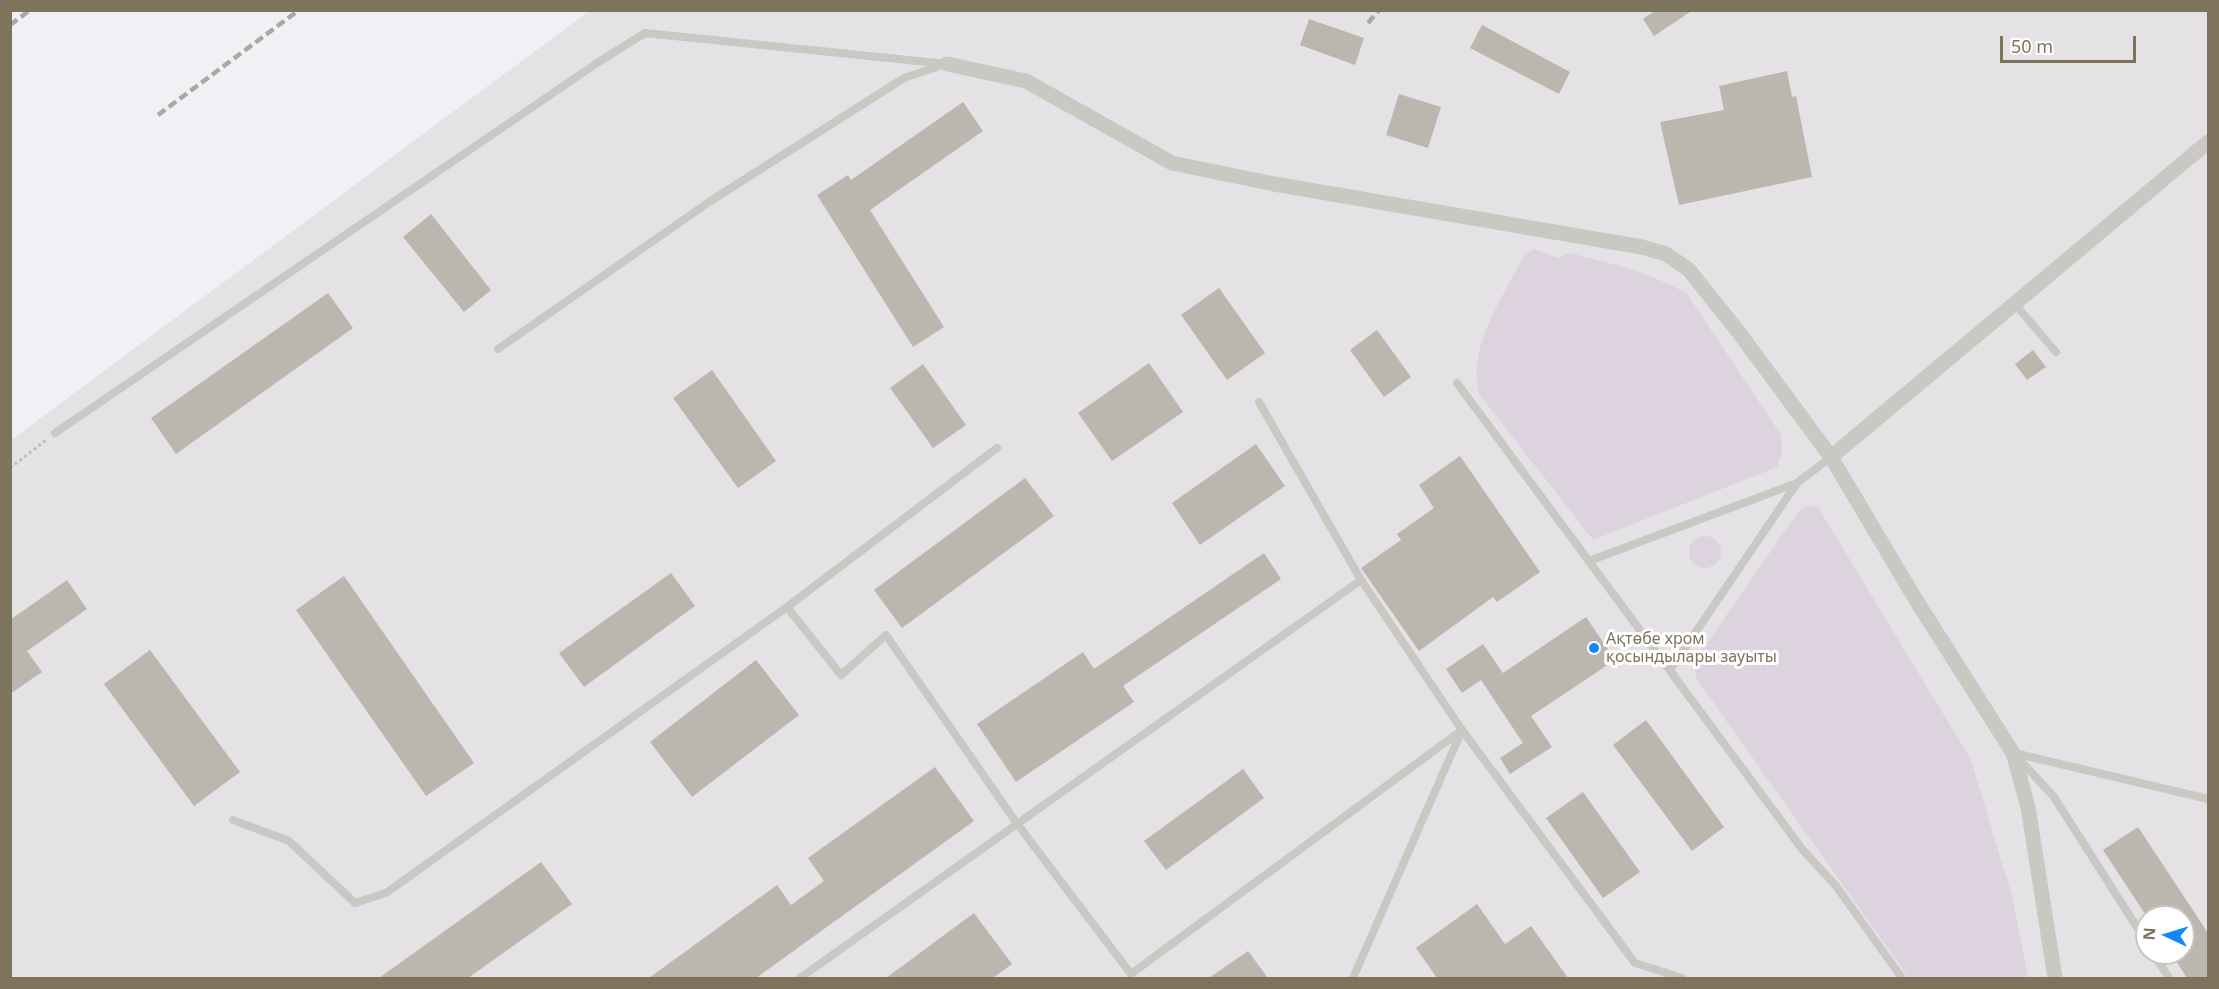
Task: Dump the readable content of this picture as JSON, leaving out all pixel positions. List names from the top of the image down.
{
  "places": ["Ақтөбе хром қосындылары зауыты"],
  "scale_bar": "50 m",
  "north": "left"
}
